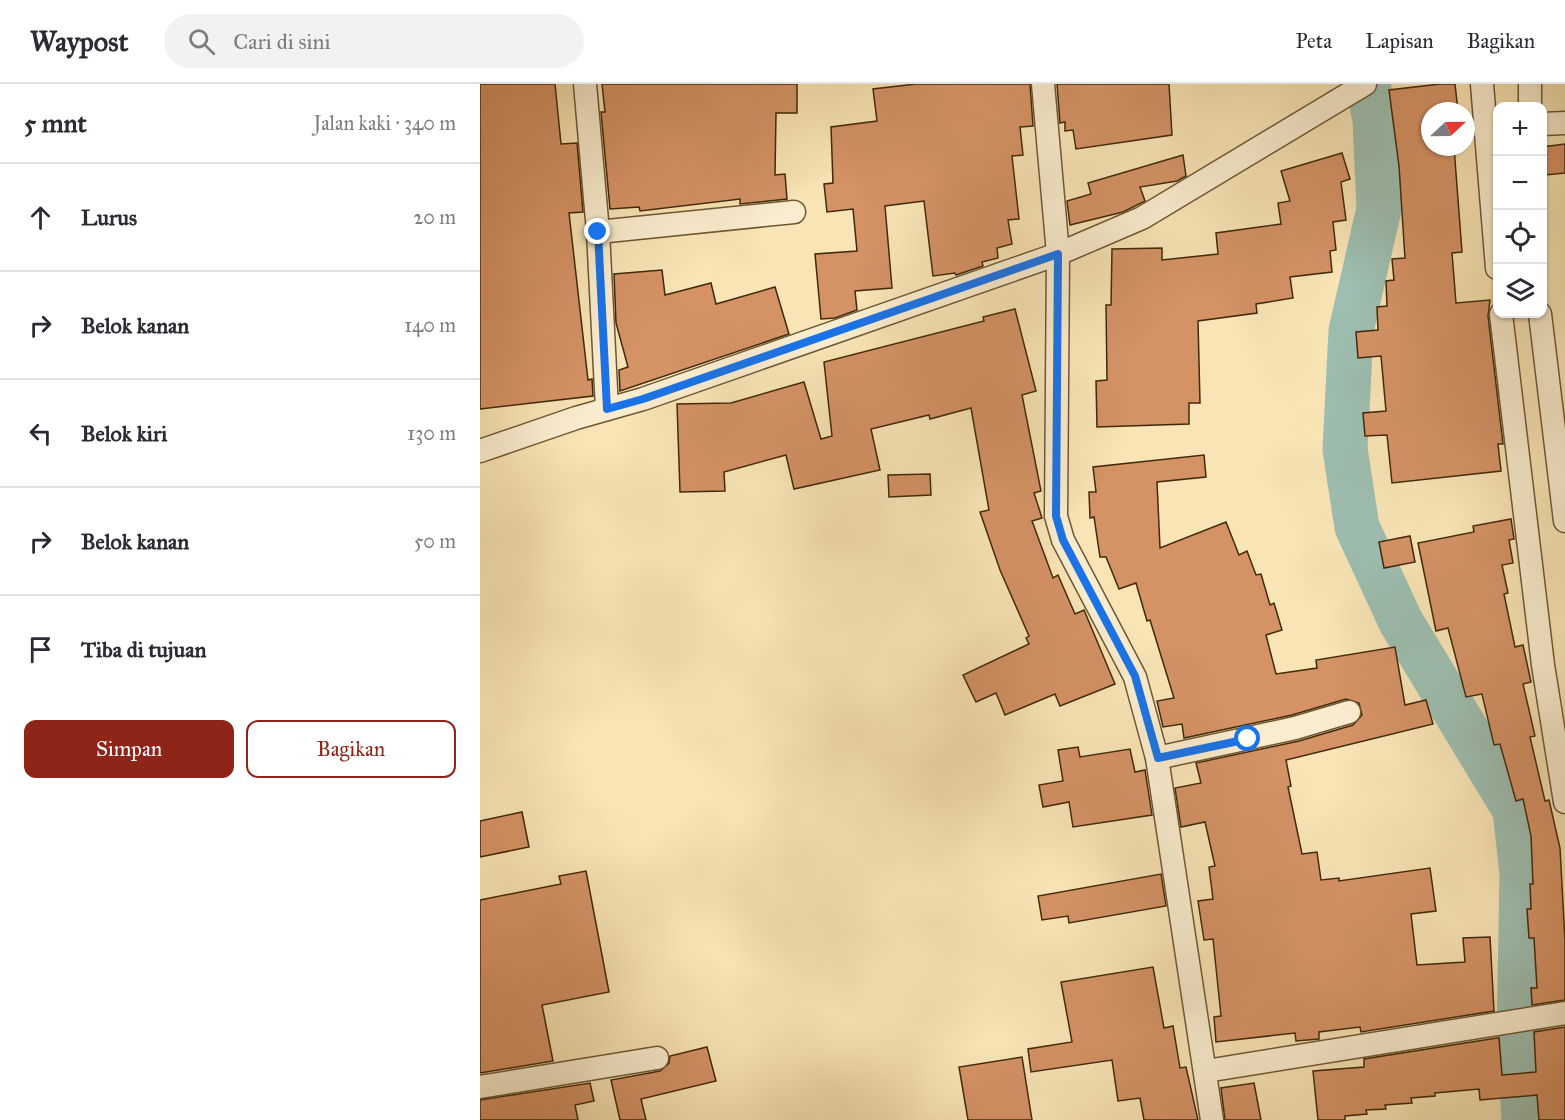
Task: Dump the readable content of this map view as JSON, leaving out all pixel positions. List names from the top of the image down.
{
  "north": "right",
  "page": {
    "header": "Waypost",
    "search": "Cari di sini",
    "nav": ["Peta", "Lapisan", "Bagikan"],
    "heading": ["5 mnt", "Jalan kaki · 340 m"],
    "map_buttons": ["+", "−"],
    "list": [
      ["Lurus", "20 m"],
      ["Belok kanan", "140 m"],
      ["Belok kiri", "130 m"],
      ["Belok kanan", "50 m"],
      "Tiba di tujuan"
    ],
    "buttons": ["Simpan", "Bagikan"]
  }
}
